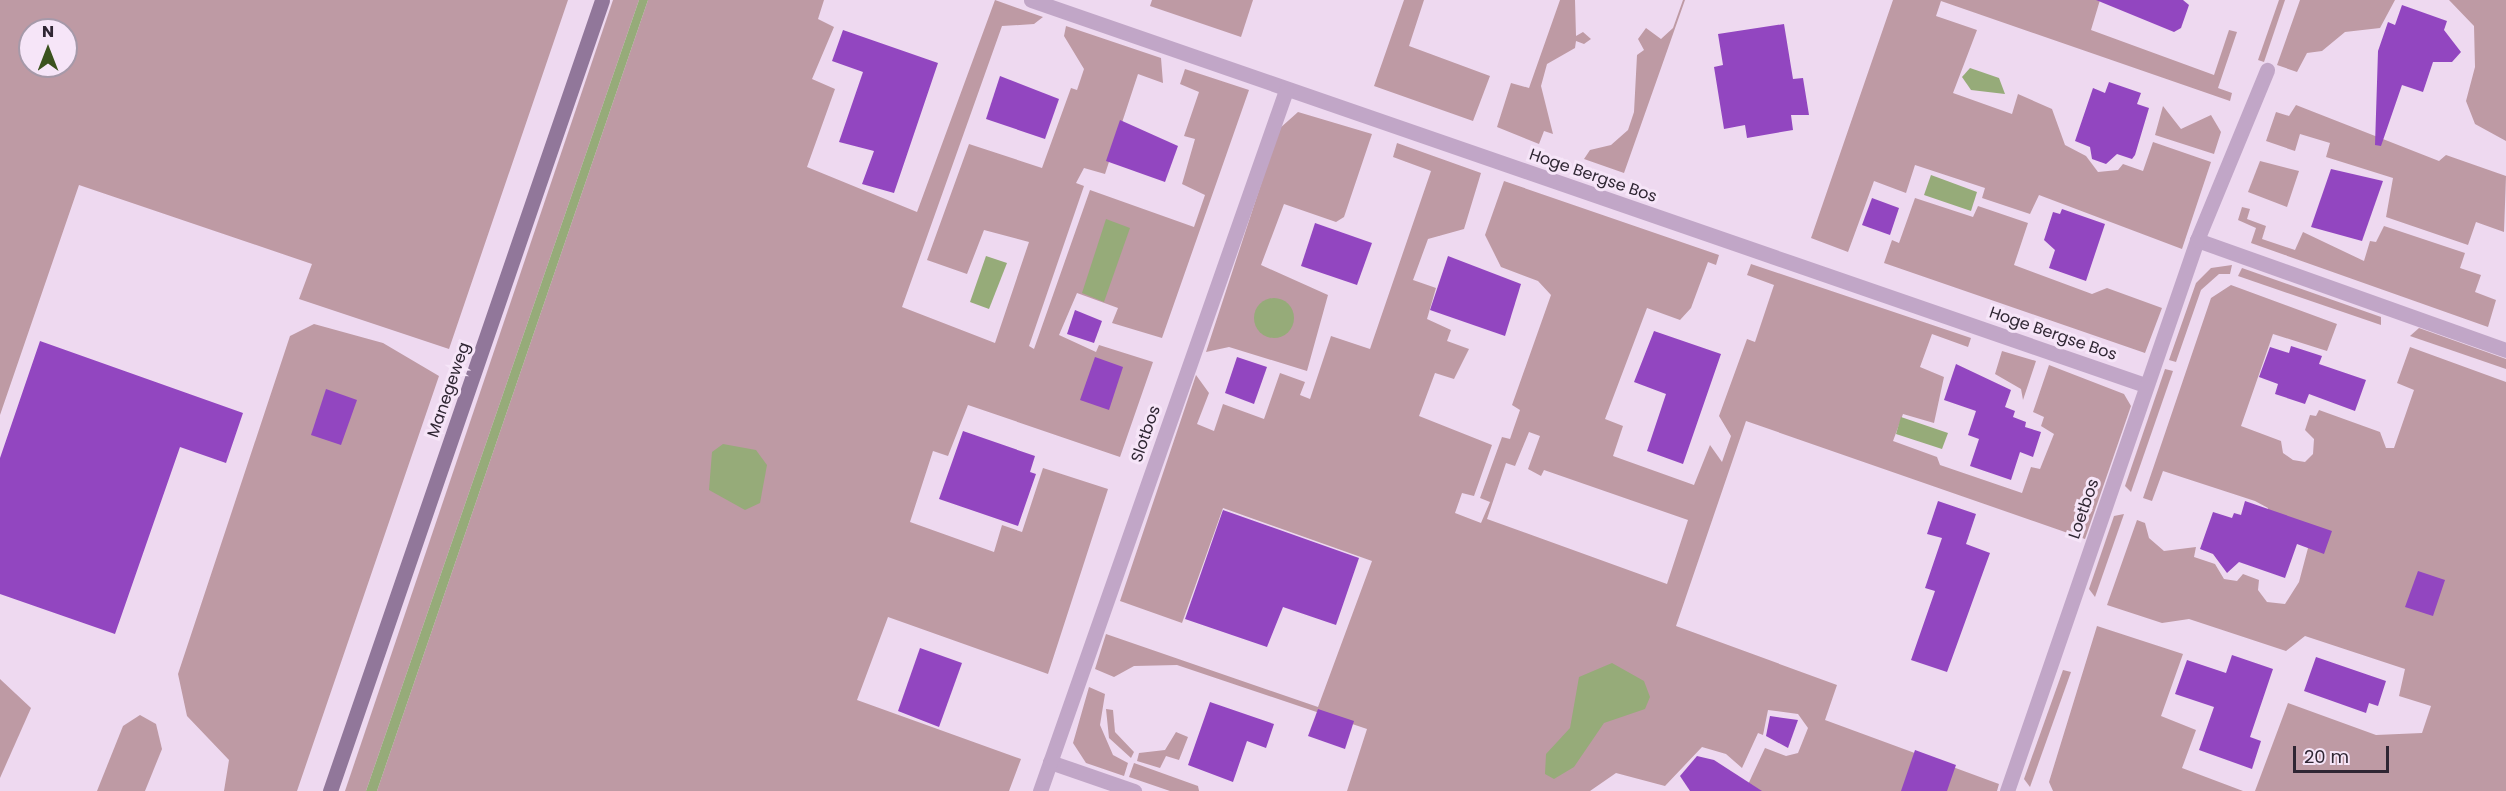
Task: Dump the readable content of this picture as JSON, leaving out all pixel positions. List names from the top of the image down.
{
  "streets": {
    "street": [
      "Hoge Bergse Bos",
      "Manegeweg",
      "Slotbos",
      "Loetbos"
    ]
  },
  "crossings": [
    ["Hoge Bergse Bos", "Slotbos"],
    ["Hoge Bergse Bos", "Loetbos"]
  ],
  "scale_bar": "20 m",
  "north": "top"
}
